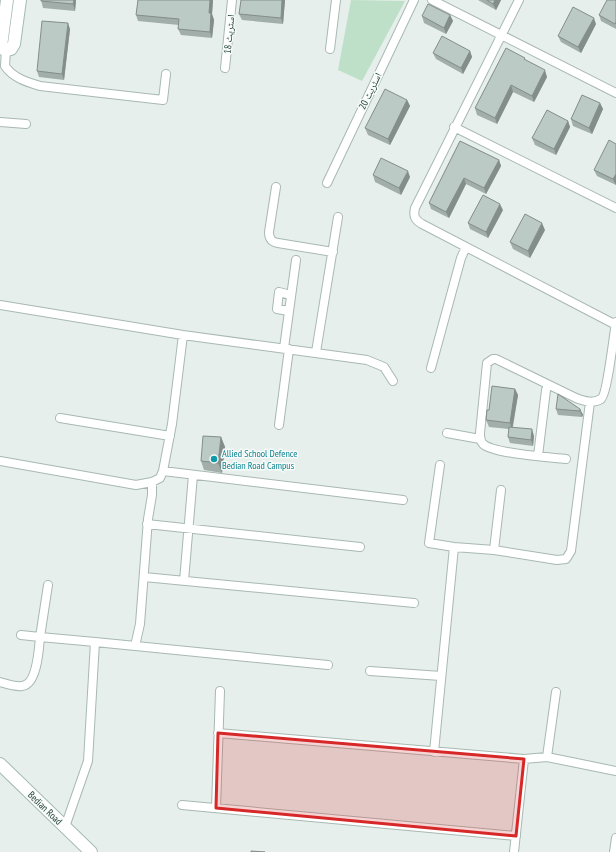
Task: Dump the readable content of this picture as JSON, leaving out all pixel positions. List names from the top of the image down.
{
  "streets": {
    "main road": ["Bedian Road"],
    "street": ["اسٹریٹ 18", "اسٹریٹ 20"]
  },
  "places": ["Allied School Defence Bedian Road Campus"]
}
